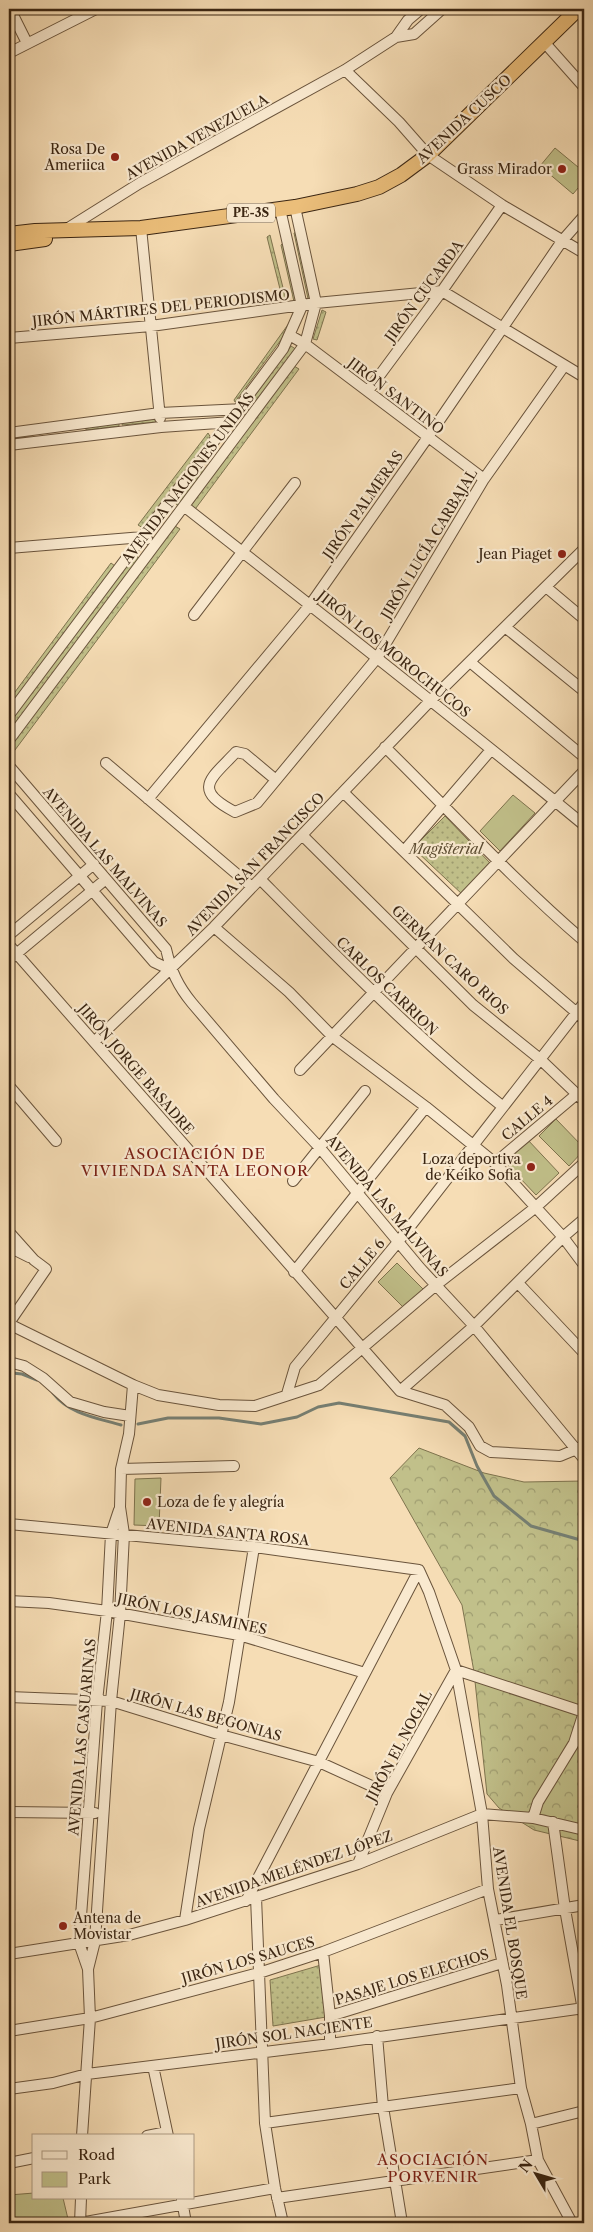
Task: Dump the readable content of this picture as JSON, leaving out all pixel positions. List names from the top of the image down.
{
  "streets": {
    "highway": ["AVENIDA CUSCO", "PE-3S"],
    "street": [
      "AVENIDA VENEZUELA",
      "JIRÓN CUCARDA",
      "JIRÓN MÁRTIRES DEL PERIODISMO",
      "JIRÓN SANTINO",
      "AVENIDA NACIONES UNIDAS",
      "JIRÓN PALMERAS",
      "JIRÓN LUCÍA CARBAJAL",
      "JIRÓN LOS MOROCHUCOS",
      "AVENIDA LAS MALVINAS",
      "AVENIDA SAN FRANCISCO",
      "GERMAN CARO RIOS",
      "CARLOS CARRION",
      "JIRÓN JORGE BASADRE",
      "CALLE 4",
      "CALLE 6",
      "AVENIDA SANTA ROSA",
      "JIRÓN LOS JASMINES",
      "JIRÓN LAS BEGONIAS",
      "AVENIDA LAS CASUARINAS",
      "JIRÓN EL NOGAL",
      "AVENIDA MELÉNDEZ LÓPEZ",
      "AVENIDA EL BOSQUE",
      "JIRÓN LOS SAUCES",
      "PASAJE LOS ELECHOS",
      "JIRÓN SOL NACIENTE"
    ]
  },
  "crossings": [
    ["AVENIDA CUSCO", "AVENIDA VENEZUELA"],
    ["AVENIDA CUSCO", "AVENIDA NACIONES UNIDAS"],
    ["JIRÓN CUCARDA", "JIRÓN MÁRTIRES DEL PERIODISMO"],
    ["JIRÓN CUCARDA", "JIRÓN SANTINO"],
    ["JIRÓN MÁRTIRES DEL PERIODISMO", "AVENIDA NACIONES UNIDAS"],
    ["JIRÓN SANTINO", "AVENIDA NACIONES UNIDAS"],
    ["JIRÓN SANTINO", "JIRÓN PALMERAS"],
    ["JIRÓN SANTINO", "JIRÓN LUCÍA CARBAJAL"],
    ["AVENIDA NACIONES UNIDAS", "JIRÓN LOS MOROCHUCOS"],
    ["JIRÓN PALMERAS", "JIRÓN LOS MOROCHUCOS"],
    ["JIRÓN LUCÍA CARBAJAL", "JIRÓN LOS MOROCHUCOS"],
    ["JIRÓN LOS MOROCHUCOS", "AVENIDA SAN FRANCISCO"],
    ["AVENIDA LAS MALVINAS", "AVENIDA SAN FRANCISCO"],
    ["AVENIDA LAS MALVINAS", "CALLE 6"],
    ["AVENIDA SAN FRANCISCO", "GERMAN CARO RIOS"],
    ["AVENIDA SAN FRANCISCO", "CARLOS CARRION"],
    ["AVENIDA SAN FRANCISCO", "JIRÓN JORGE BASADRE"],
    ["GERMAN CARO RIOS", "CALLE 4"],
    ["GERMAN CARO RIOS", "CALLE 6"],
    ["CARLOS CARRION", "CALLE 6"],
    ["JIRÓN JORGE BASADRE", "CALLE 6"],
    ["AVENIDA SANTA ROSA", "AVENIDA LAS CASUARINAS"],
    ["AVENIDA SANTA ROSA", "AVENIDA EL BOSQUE"],
    ["JIRÓN LOS JASMINES", "AVENIDA LAS CASUARINAS"],
    ["JIRÓN LAS BEGONIAS", "AVENIDA LAS CASUARINAS"],
    ["JIRÓN LAS BEGONIAS", "JIRÓN EL NOGAL"],
    ["AVENIDA LAS CASUARINAS", "AVENIDA MELÉNDEZ LÓPEZ"],
    ["AVENIDA LAS CASUARINAS", "JIRÓN LOS SAUCES"],
    ["AVENIDA LAS CASUARINAS", "JIRÓN SOL NACIENTE"],
    ["JIRÓN EL NOGAL", "AVENIDA MELÉNDEZ LÓPEZ"],
    ["JIRÓN EL NOGAL", "AVENIDA EL BOSQUE"],
    ["AVENIDA MELÉNDEZ LÓPEZ", "AVENIDA EL BOSQUE"],
    ["AVENIDA EL BOSQUE", "JIRÓN LOS SAUCES"],
    ["AVENIDA EL BOSQUE", "PASAJE LOS ELECHOS"],
    ["AVENIDA EL BOSQUE", "JIRÓN SOL NACIENTE"]
  ],
  "districts": ["ASOCIACIÓN DE VIVIENDA SANTA LEONOR", "ASOCIACIÓN PORVENIR"],
  "parks": ["Magisterial"],
  "places": [
    "Rosa De Ameriica",
    "Grass Mirador",
    "Jean Piaget",
    "Loza deportiva de Keiko Sofia",
    "Loza de fe y alegría",
    "Antena de Movistar"
  ],
  "legend": ["Road", "Park"],
  "north": "top left"
}
